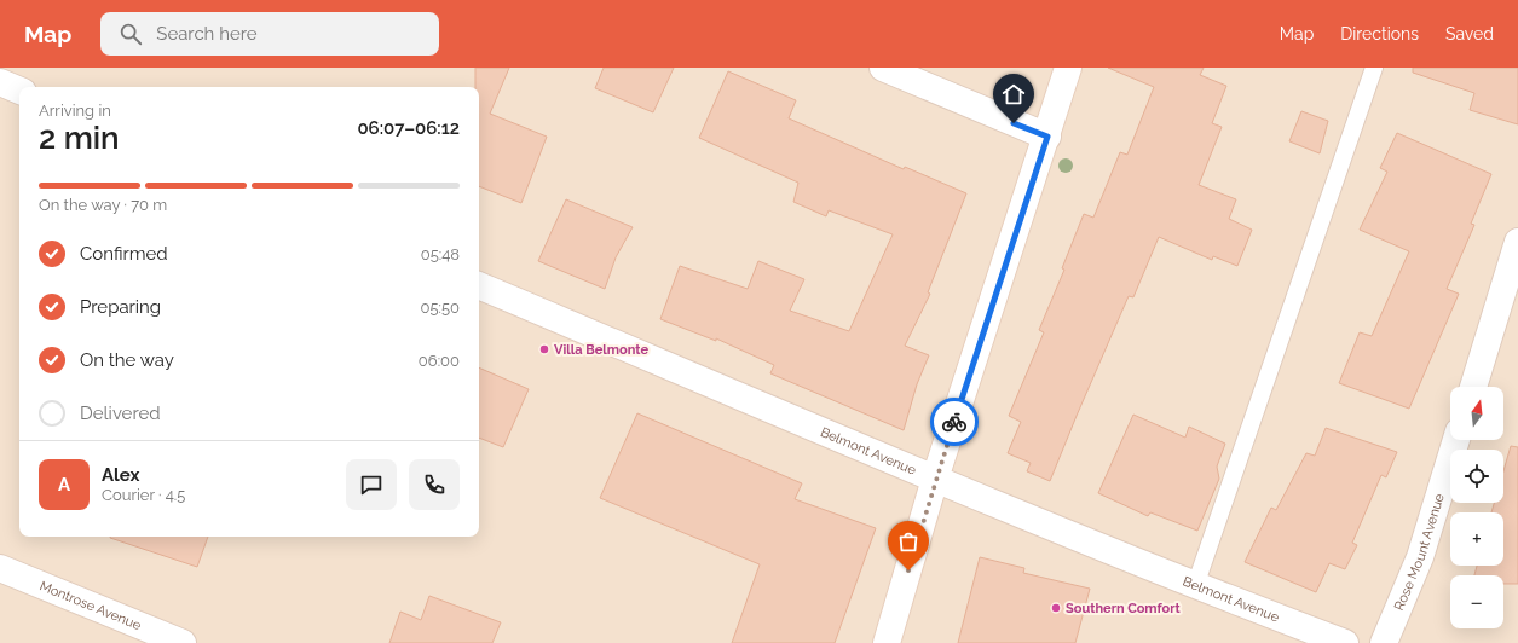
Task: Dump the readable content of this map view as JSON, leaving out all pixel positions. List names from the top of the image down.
{
  "streets": {
    "street": ["Belmont Avenue", "Rose Mount Avenue", "Montrose Avenue"]
  },
  "places": ["Villa Belmonte", "Southern Comfort"],
  "north": "top",
  "page": {
    "header": "Map",
    "search": "Search here",
    "nav": ["Map", "Directions", "Saved"],
    "heading": ["2 min", "Arriving in", "06:07–06:12"],
    "panel": ["Alex", "Courier · 4.5"],
    "bar": "On the way · 70 m",
    "list": [
      ["Confirmed", "05:48"],
      ["Preparing", "05:50"],
      ["On the way", "06:00"],
      "Delivered"
    ],
    "map_buttons": ["+", "−"],
    "round": "A"
  }
}
